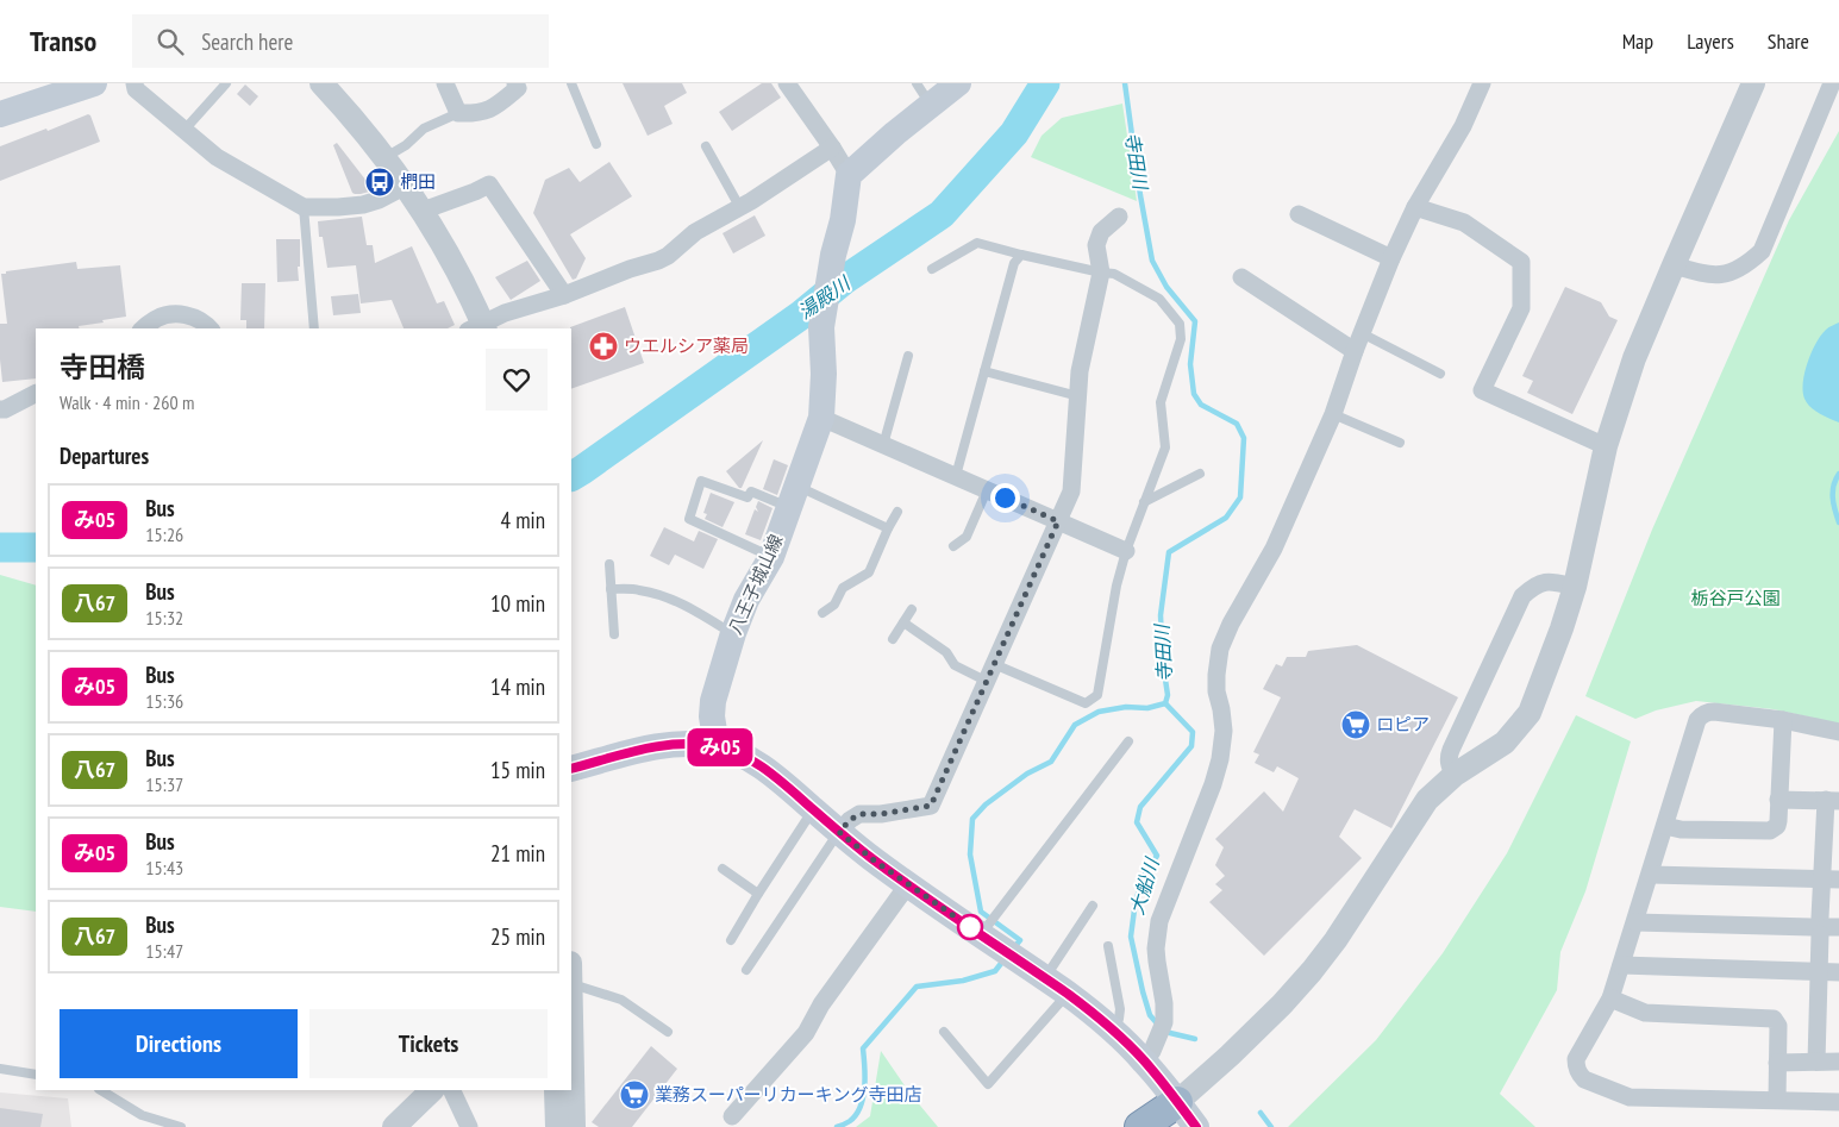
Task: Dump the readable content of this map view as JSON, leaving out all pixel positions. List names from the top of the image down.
{
  "streets": {
    "main road": ["八王子城山線"]
  },
  "water": ["寺田川", "湯殿川", "大船川"],
  "parks": ["栃谷戸公園"],
  "places": {
    "bus stop": ["椚田"],
    "pharmacy": ["ウエルシア薬局"],
    "supermarket": ["ロピア", "業務スーパーリカーキング寺田店"]
  },
  "lines": ["bus line み05"],
  "page": {
    "header": "Transo",
    "search": "Search here",
    "nav": ["Map", "Layers", "Share"],
    "on_map": "み05",
    "heading": [
      ["寺田橋", "Walk · 4 min · 260 m"],
      "Departures"
    ],
    "list": [
      {
        "mark": "み05",
        "name": "Bus",
        "note": "15:26",
        "value": "4 min"
      },
      {
        "mark": "八67",
        "name": "Bus",
        "note": "15:32",
        "value": "10 min"
      },
      {
        "mark": "み05",
        "name": "Bus",
        "note": "15:36",
        "value": "14 min"
      },
      {
        "mark": "八67",
        "name": "Bus",
        "note": "15:37",
        "value": "15 min"
      },
      {
        "mark": "み05",
        "name": "Bus",
        "note": "15:43",
        "value": "21 min"
      },
      {
        "mark": "八67",
        "name": "Bus",
        "note": "15:47",
        "value": "25 min"
      }
    ],
    "buttons": ["Directions", "Tickets"]
  }
}
